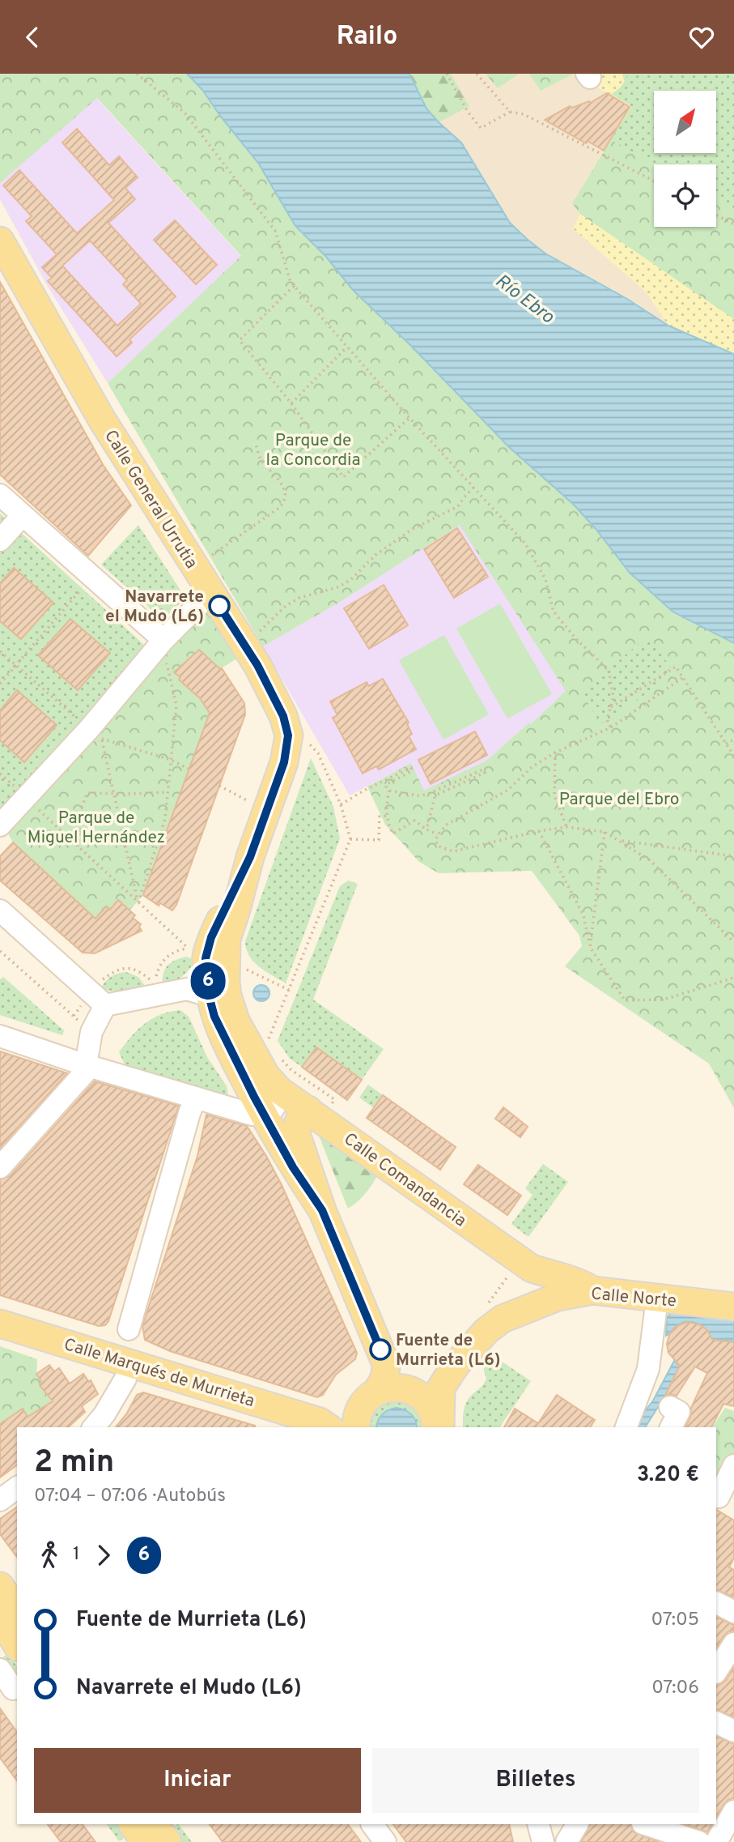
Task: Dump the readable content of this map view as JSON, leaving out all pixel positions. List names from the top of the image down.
{
  "streets": {
    "main road": [
      "Calle General Urrutia",
      "Calle Comandancia",
      "Calle Norte",
      "Calle Marqués de Murrieta"
    ]
  },
  "crossings": [
    ["Calle General Urrutia", "Calle Comandancia"],
    ["Calle Comandancia", "Calle Norte"]
  ],
  "water": ["Río Ebro"],
  "parks": ["Parque de la Concordia", "Parque del Ebro", "Parque de Miguel Hernández"],
  "places": ["Navarrete el Mudo (L6)", "Fuente de Murrieta (L6)"],
  "lines": ["bus line 6"],
  "north": "top right",
  "page": {
    "header": "Railo",
    "on_map": "6",
    "heading": ["2 min", "07:04 – 07:06 · Autobús", "3.20 €"],
    "legs": ["1", "6"],
    "list": [
      {
        "name": "Fuente de Murrieta (L6)",
        "value": "07:05"
      },
      {
        "name": "Navarrete el Mudo (L6)",
        "value": "07:06"
      }
    ],
    "buttons": ["Iniciar", "Billetes"]
  }
}
